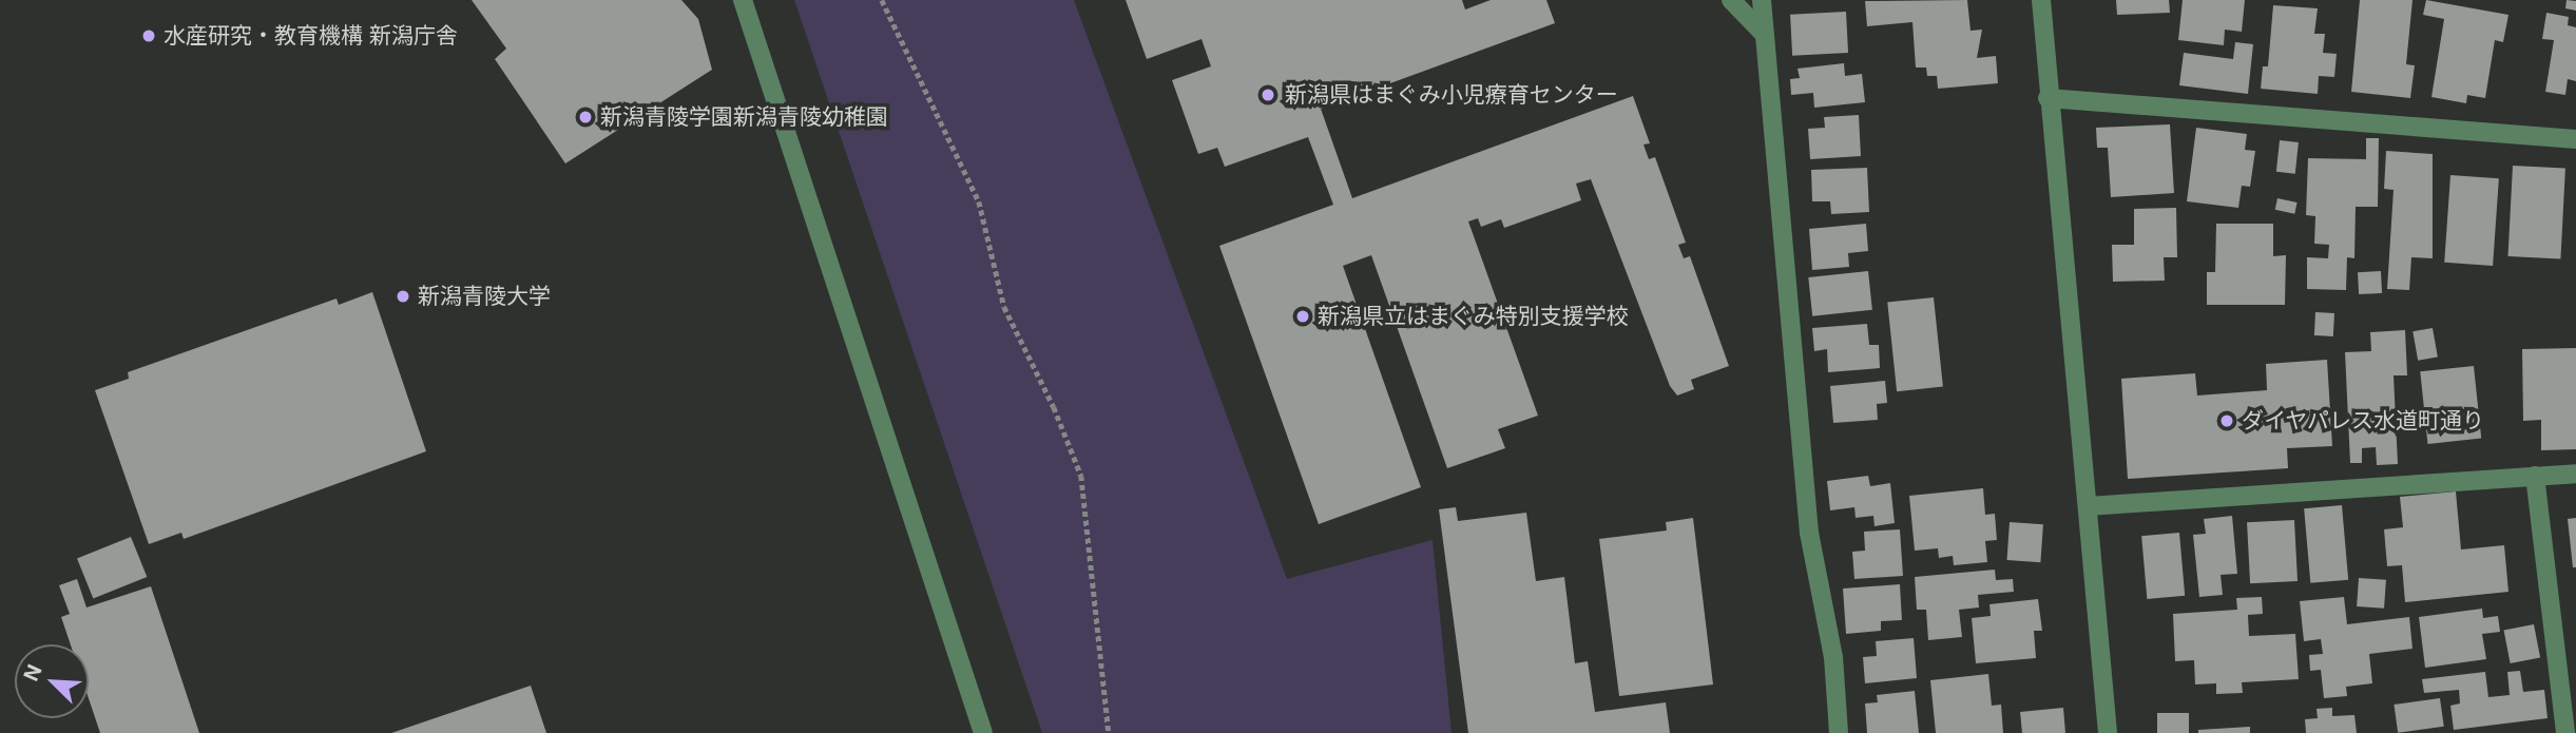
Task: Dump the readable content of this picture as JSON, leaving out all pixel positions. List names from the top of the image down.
{
  "places": [
    "水産研究・教育機構 新潟庁舎",
    "新潟県はまぐみ小児療育センター",
    "新潟青陵学園新潟青陵幼稚園",
    "新潟青陵大学",
    "新潟県立はまぐみ特別支援学校",
    "ダイヤパレス水道町通り"
  ],
  "north": "top left"
}
